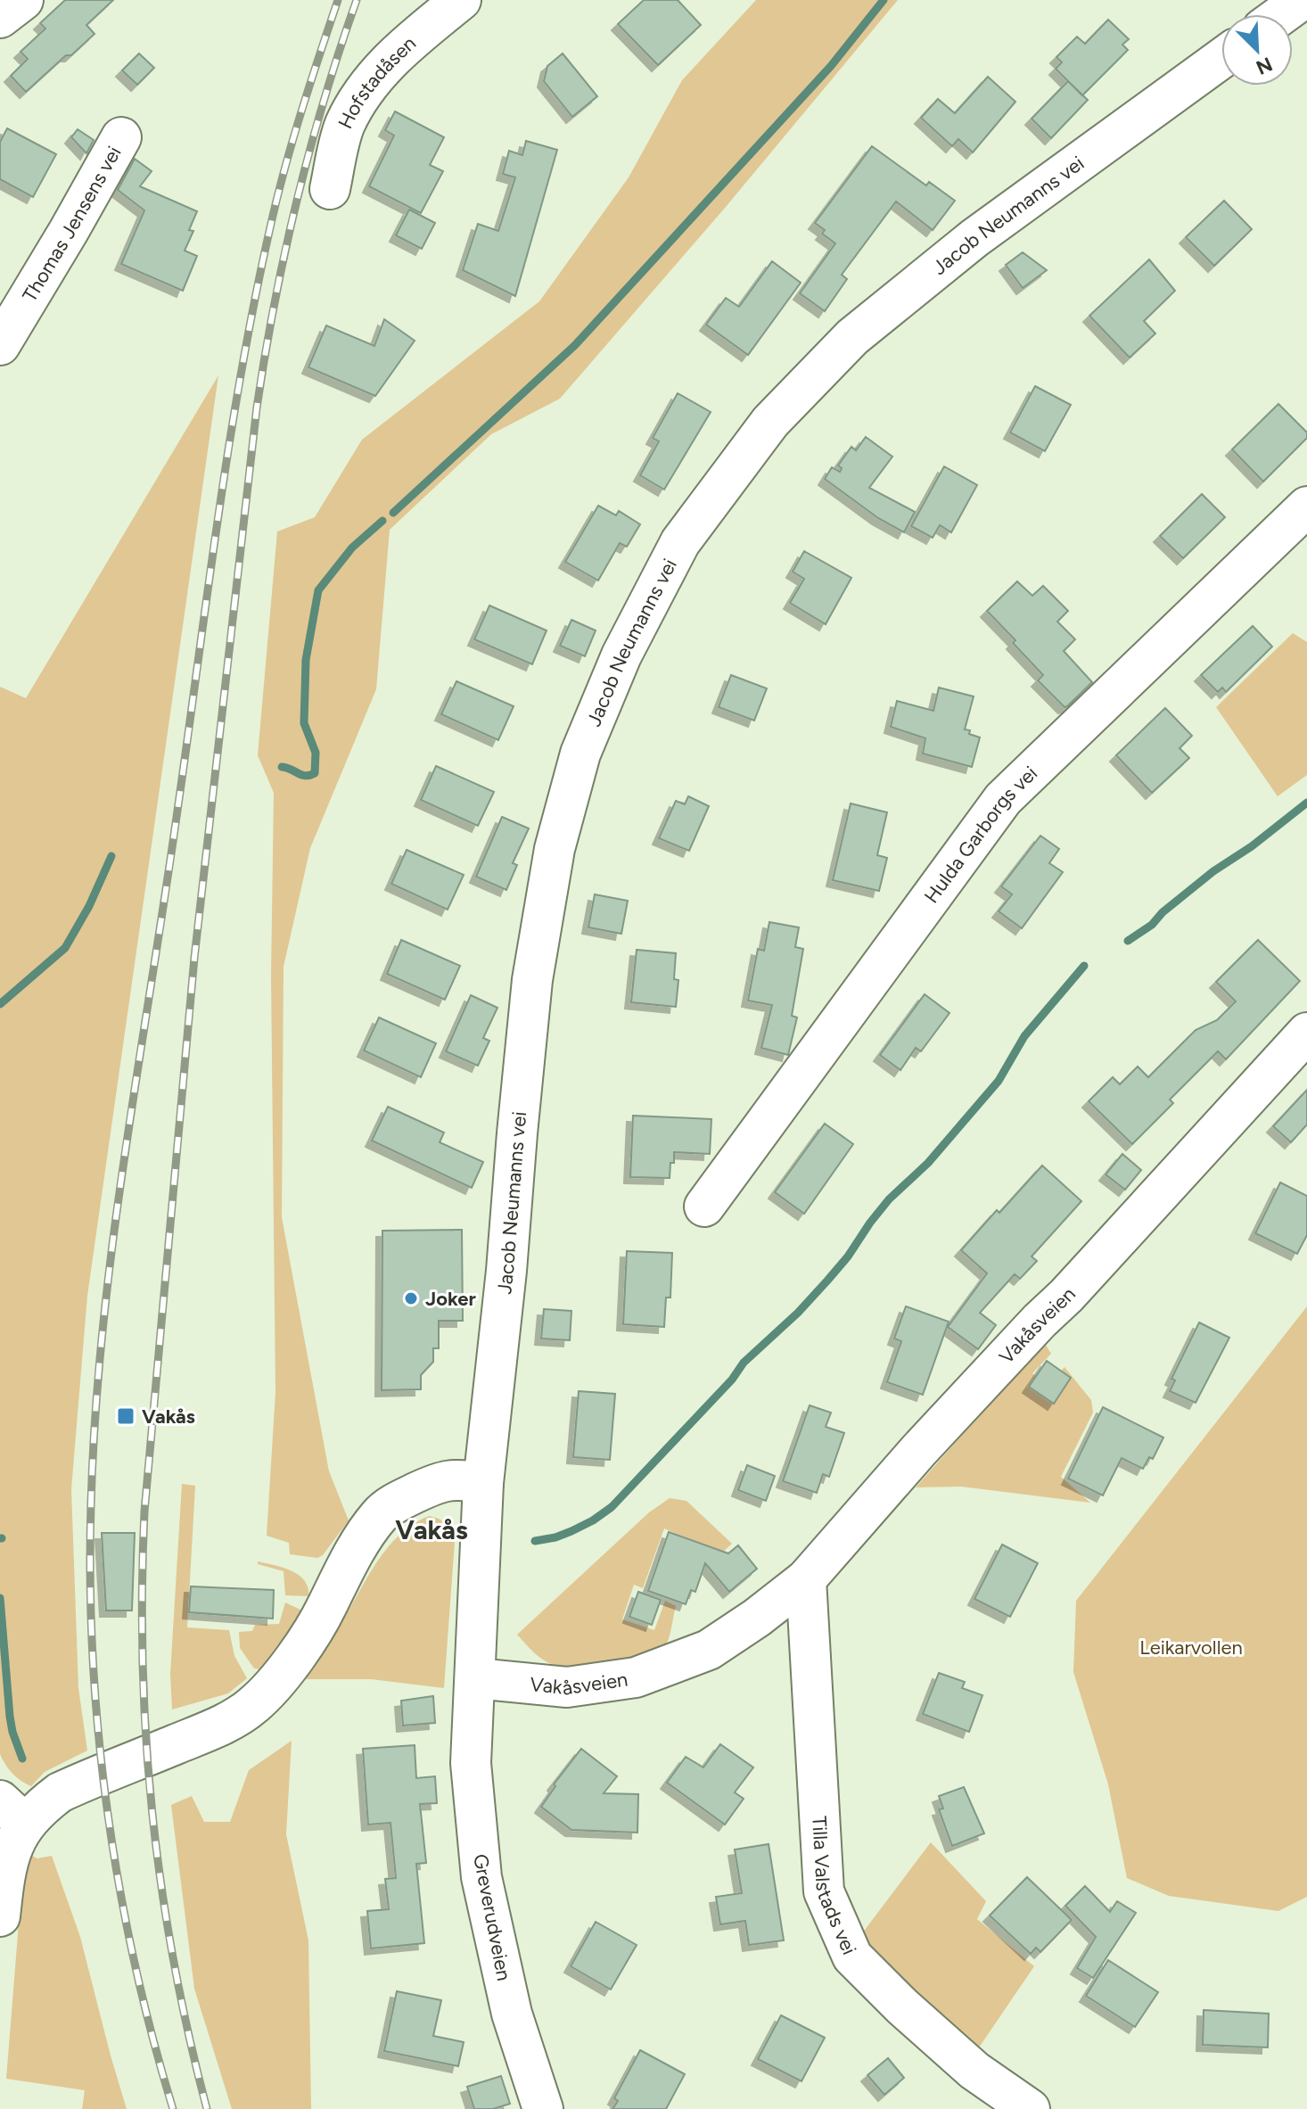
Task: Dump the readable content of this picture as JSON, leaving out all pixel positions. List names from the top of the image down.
{
  "streets": {
    "street": [
      "Hofstadåsen",
      "Jacob Neumanns vei",
      "Thomas Jensens vei",
      "Hulda Garborgs vei",
      "Vakåsveien",
      "Tilla Valstads vei",
      "Greverudveien"
    ]
  },
  "crossings": [
    ["Vakåsveien", "Tilla Valstads vei"],
    ["Vakåsveien", "Greverudveien"]
  ],
  "districts": ["Vakås"],
  "parks": ["Leikarvollen"],
  "places": {
    "other": ["Joker"],
    "transit": ["Vakås"]
  },
  "north": "bottom right"
}
